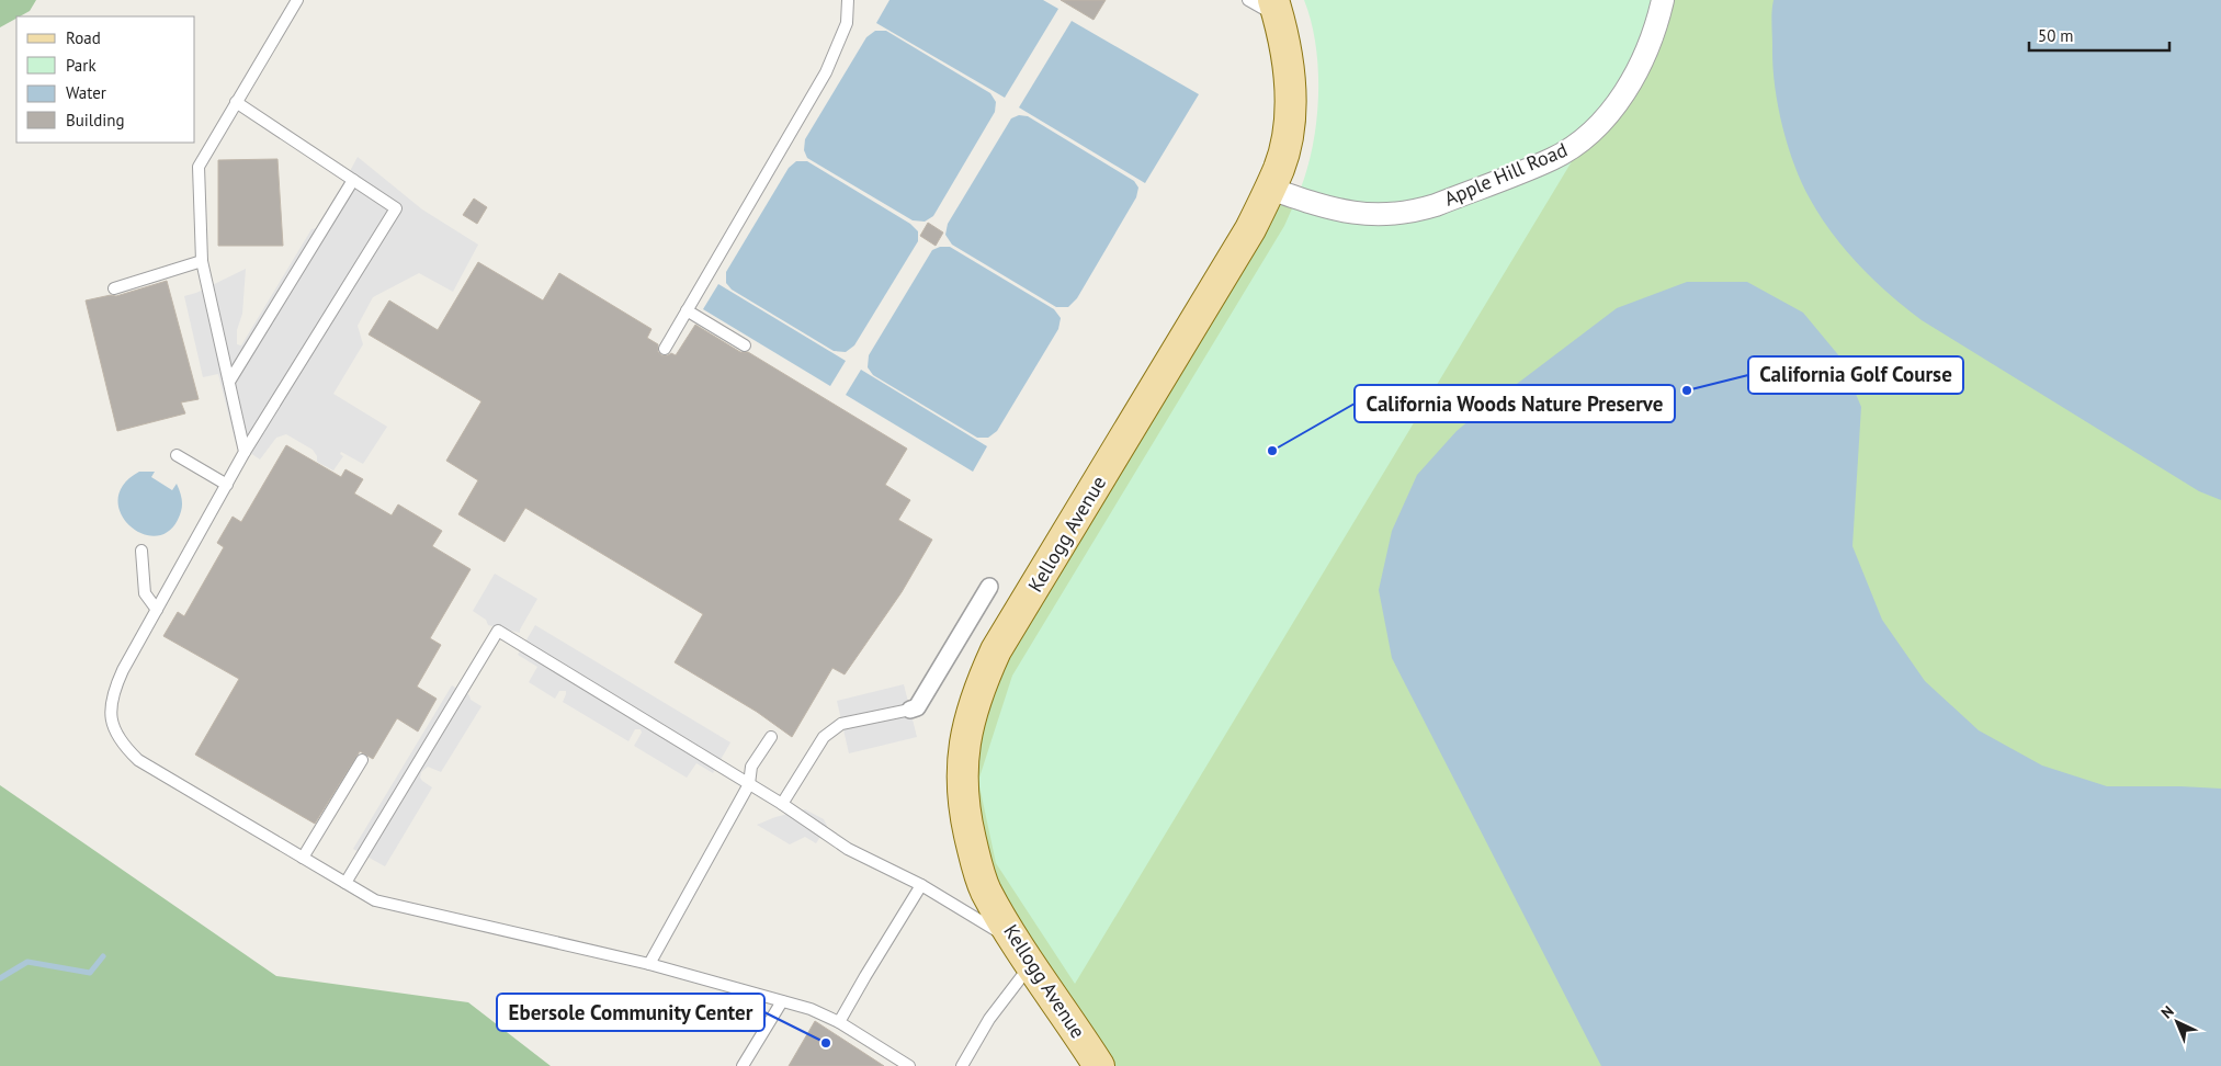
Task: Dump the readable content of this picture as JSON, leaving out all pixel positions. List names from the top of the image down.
{
  "streets": {
    "main road": ["Kellogg Avenue"],
    "street": ["Apple Hill Road"]
  },
  "crossings": [
    ["Apple Hill Road", "Kellogg Avenue"]
  ],
  "places": ["California Golf Course", "California Woods Nature Preserve", "Ebersole Community Center"],
  "legend": [
    "Road",
    "Park",
    "Water",
    "Building"
  ],
  "scale_bar": "50 m",
  "north": "top left"
}
